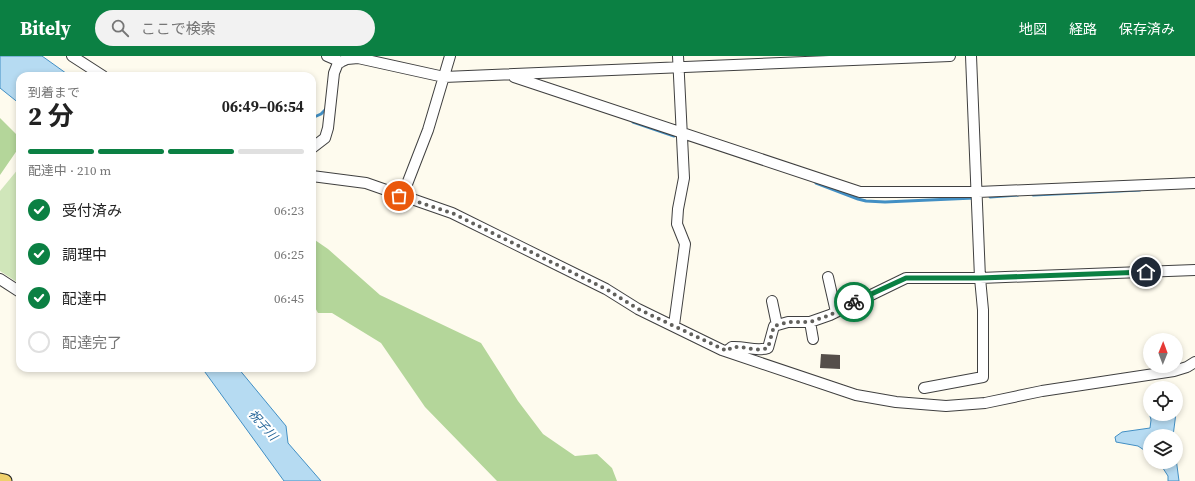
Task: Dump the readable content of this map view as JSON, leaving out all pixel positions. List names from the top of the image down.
{
  "water": ["祝子川"],
  "north": "top",
  "page": {
    "header": "Bitely",
    "search": "ここで検索",
    "nav": ["地図", "経路", "保存済み"],
    "heading": ["2 分", "到着まで", "06:49–06:54"],
    "bar": "配達中 · 210 m",
    "list": [
      ["受付済み", "06:23"],
      ["調理中", "06:25"],
      ["配達中", "06:45"],
      "配達完了"
    ]
  }
}
